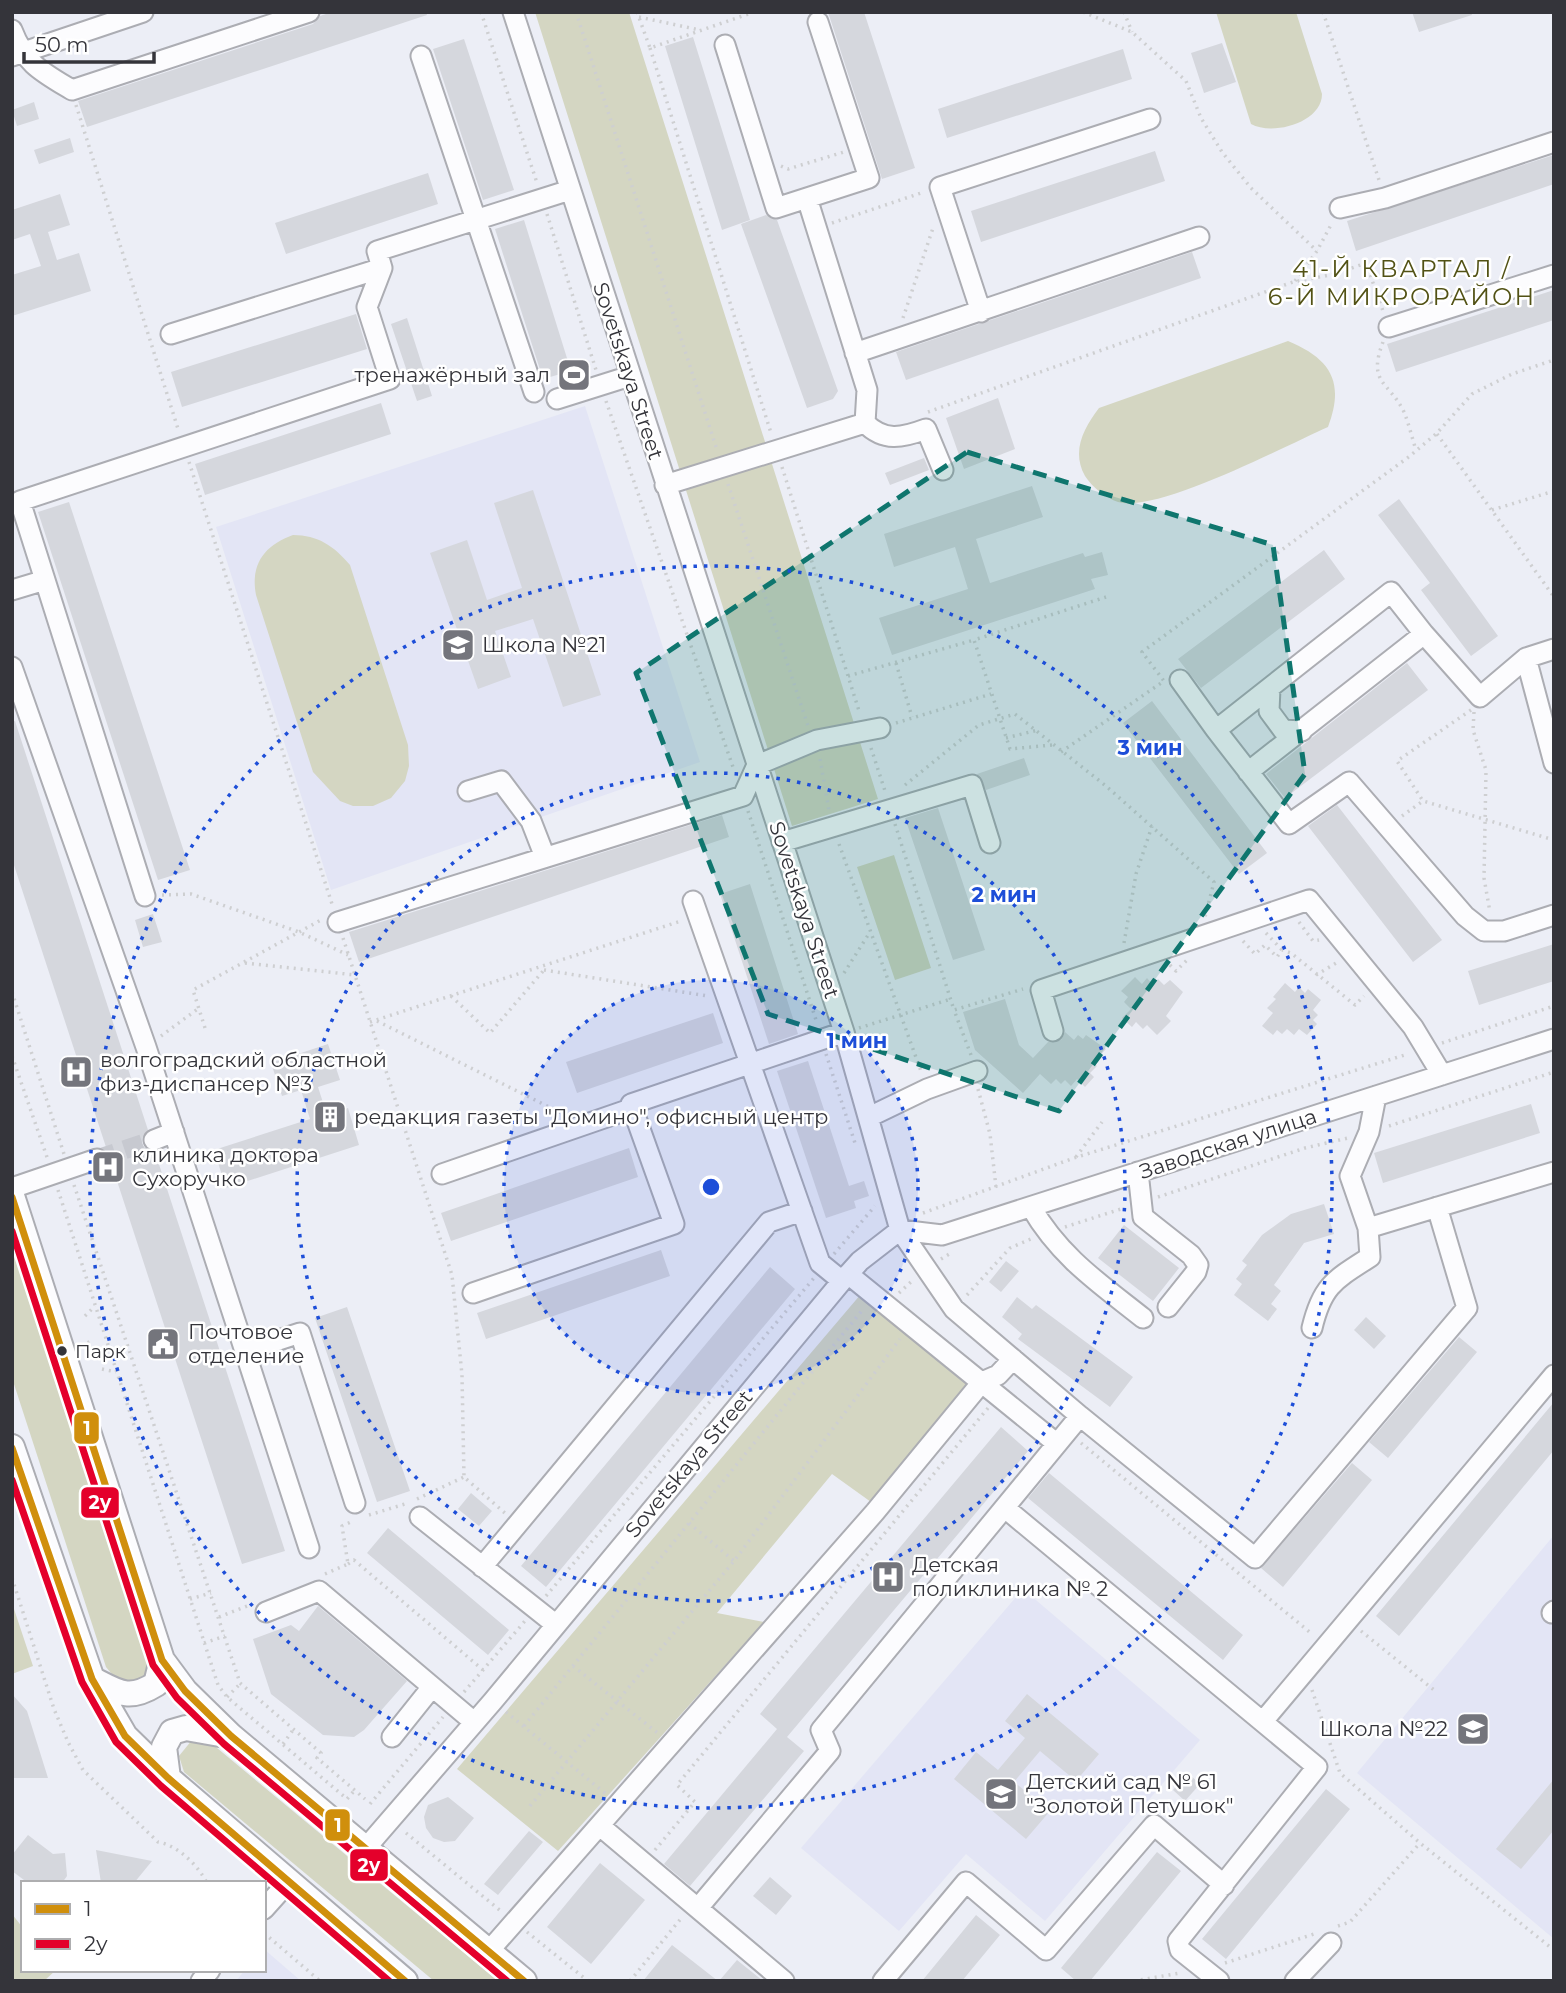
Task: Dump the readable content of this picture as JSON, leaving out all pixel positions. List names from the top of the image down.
{
  "streets": {
    "street": ["Sovetskaya Street", "Заводская улица"]
  },
  "crossings": [
    ["Sovetskaya Street", "Заводская улица"]
  ],
  "districts": ["41-Й КВАРТАЛ / 6-Й МИКРОРАЙОН"],
  "places": {
    "sports": ["тренажёрный зал"],
    "school or university": ["Школа №21", "Школа №22", "Детский сад № 61 \"Золотой Петушок\""],
    "hospital": ["волгоградский областной физ-диспансер №3", "клиника доктора Сухоручко", "Детская поликлиника № 2"],
    "building": ["редакция газеты \"Домино\", офисный центр"],
    "public building": ["Почтовое отделение"],
    "other": ["Парк"]
  },
  "lines": ["transit line 1", "transit line 2у"],
  "legend": ["1", "2у"],
  "scale_bar": "50 m",
  "rings": ["3 мин", "2 мин", "1 мин"]
}
